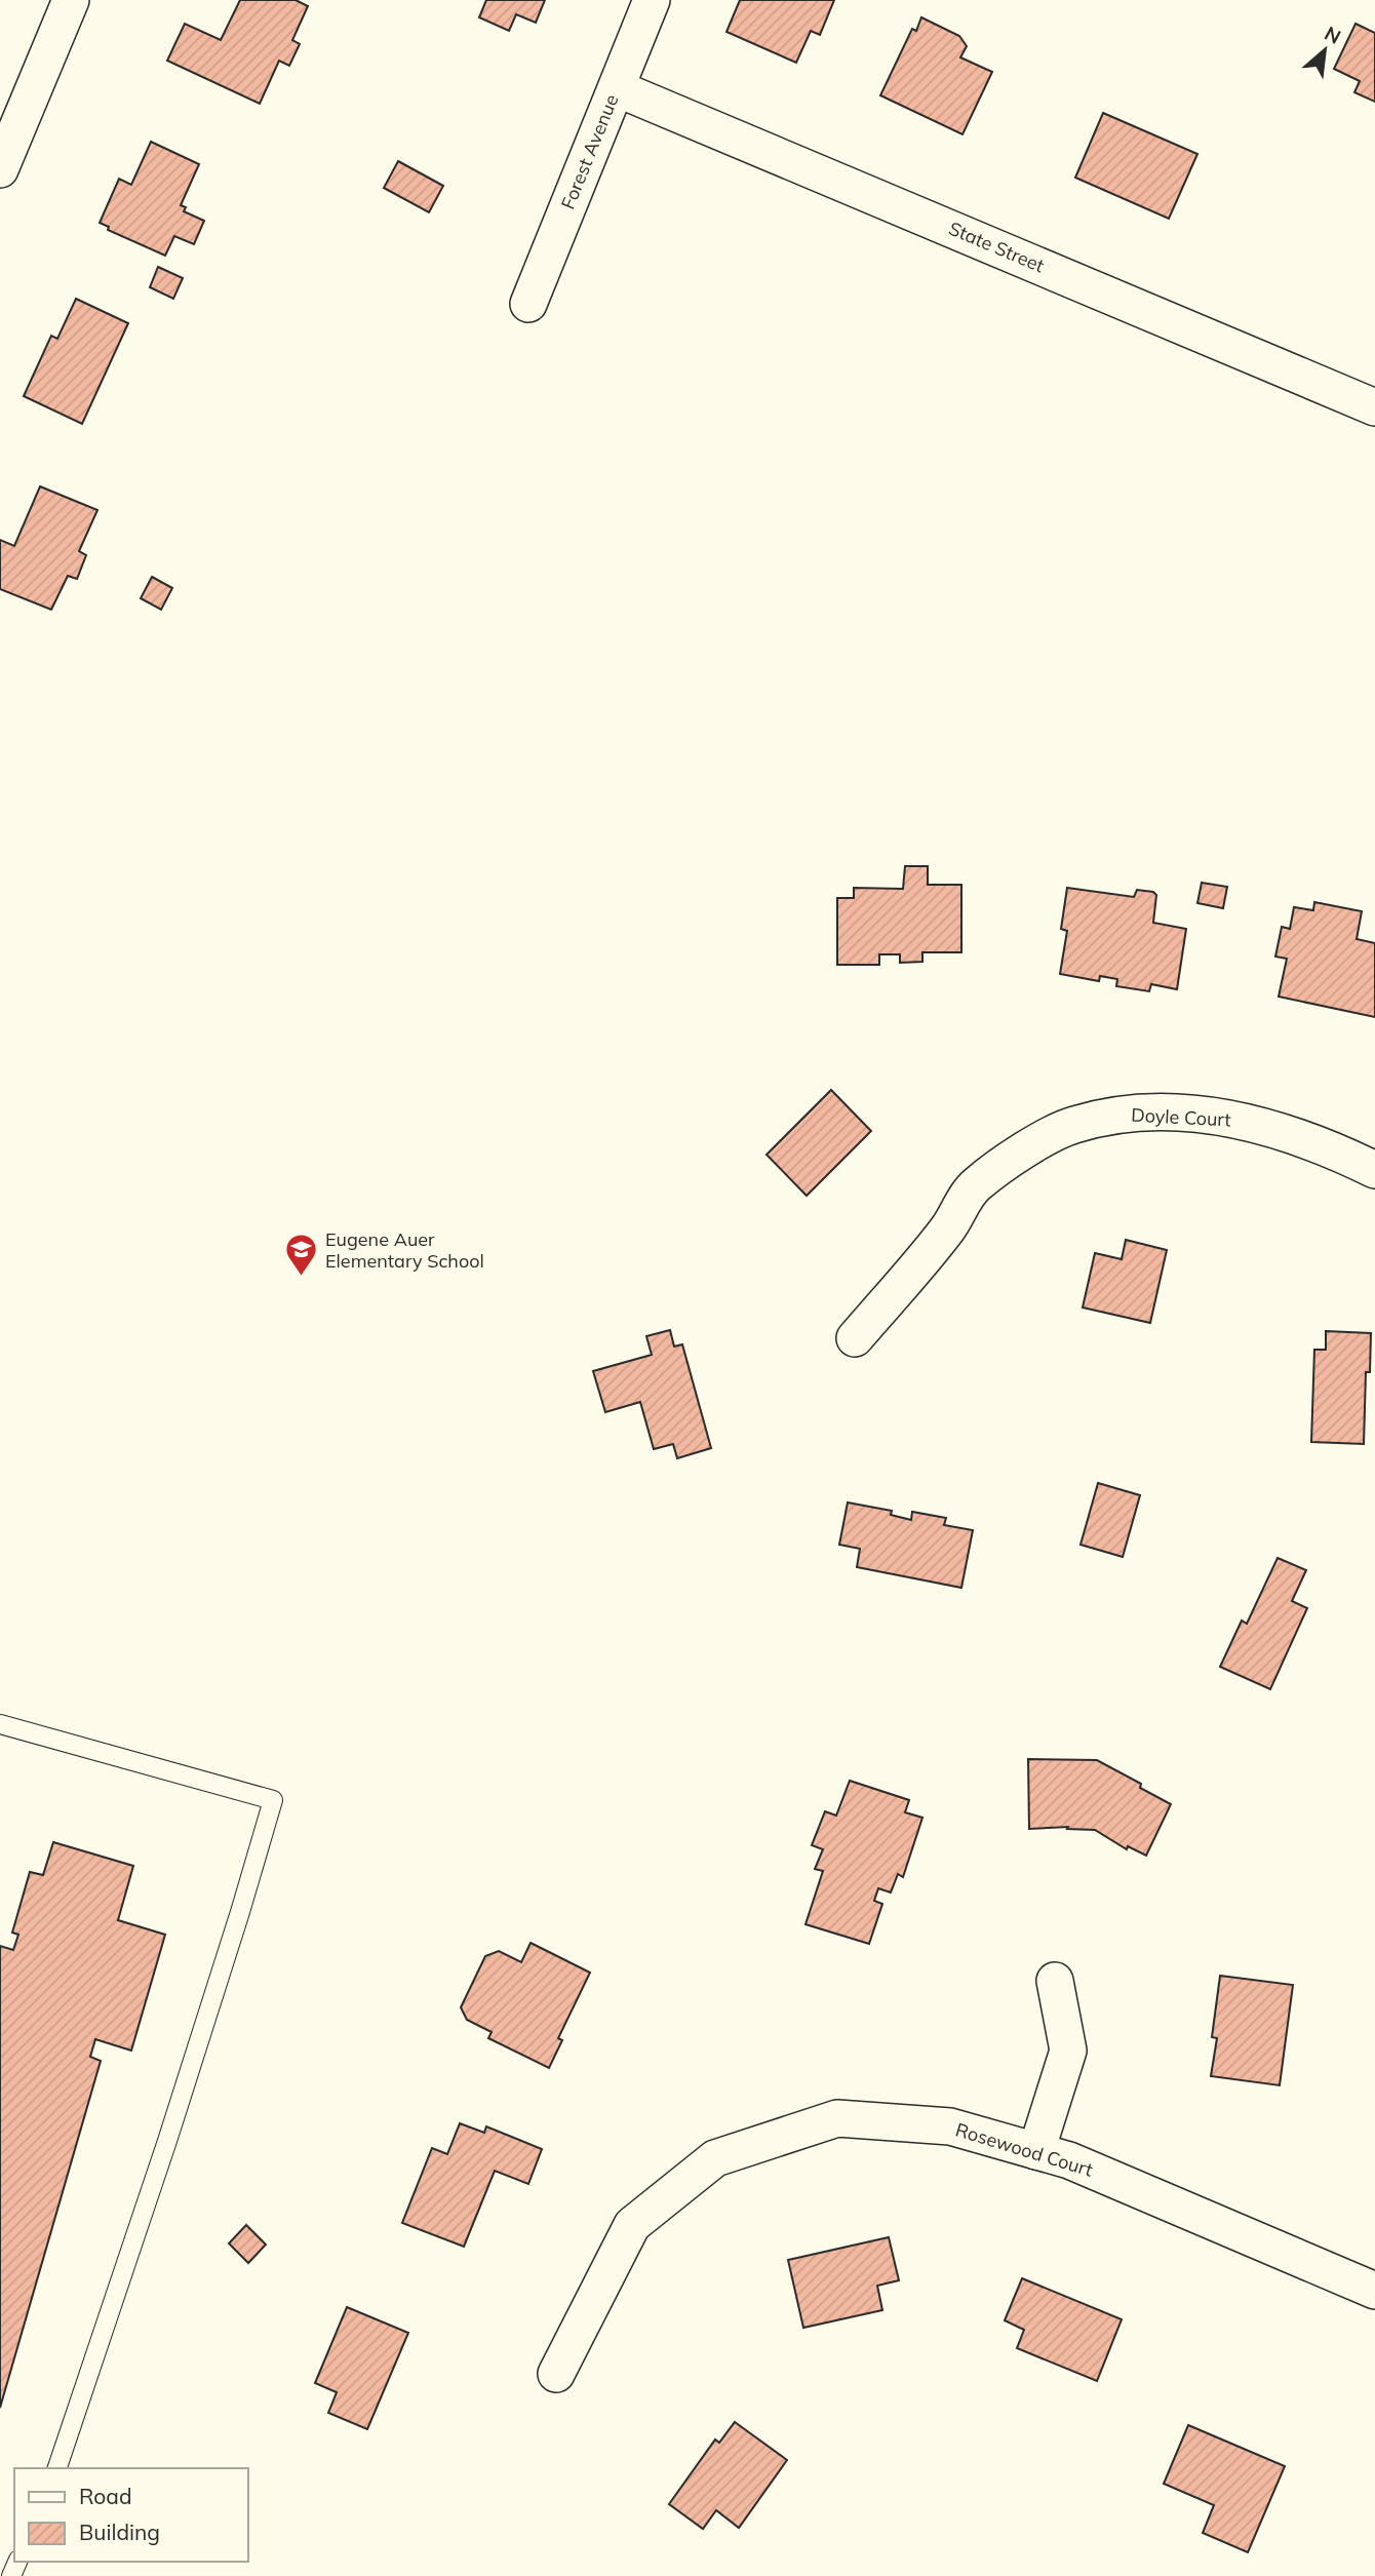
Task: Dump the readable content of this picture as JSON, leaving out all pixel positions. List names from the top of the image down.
{
  "streets": {
    "street": [
      "Forest Avenue",
      "State Street",
      "Doyle Court",
      "Rosewood Court"
    ]
  },
  "crossings": [
    ["Forest Avenue", "State Street"]
  ],
  "places": {
    "school or university": ["Eugene Auer Elementary School"]
  },
  "legend": ["Road", "Building"],
  "north": "top right"
}
